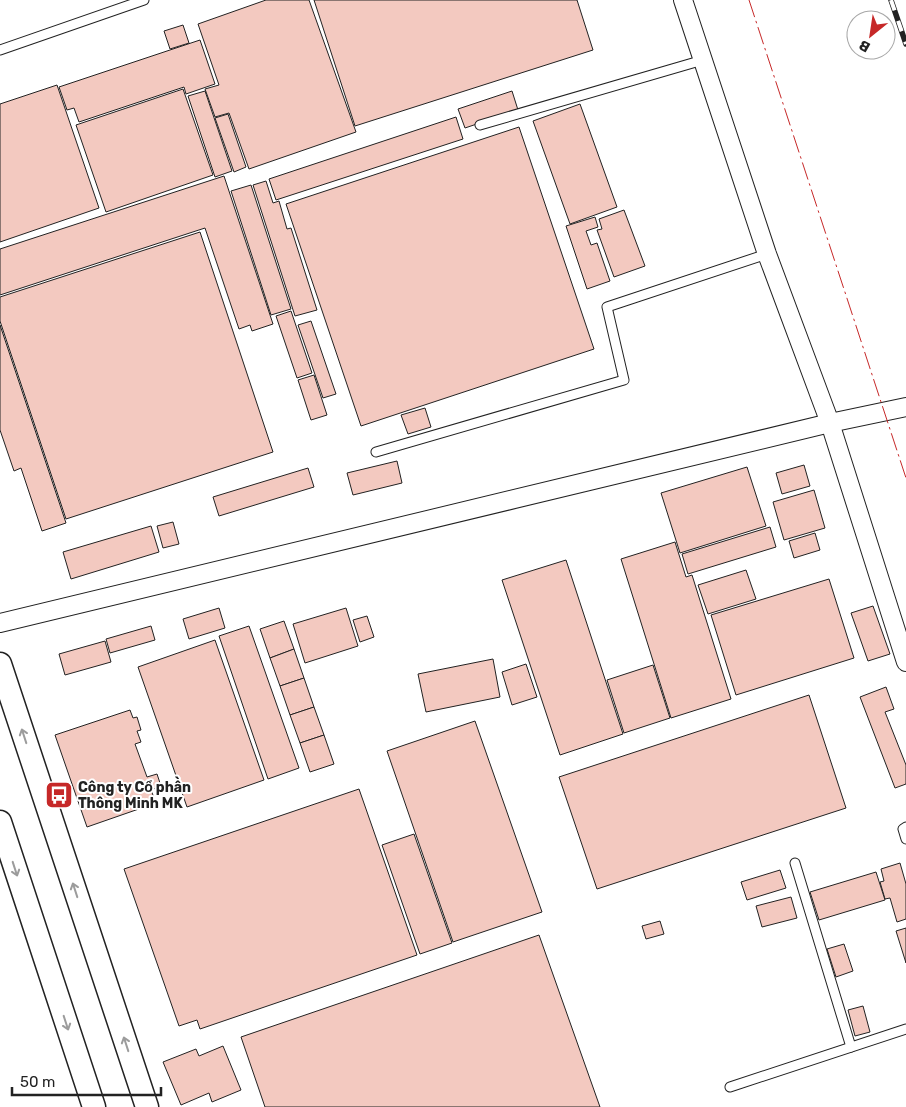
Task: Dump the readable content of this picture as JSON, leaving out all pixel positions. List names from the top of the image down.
{
  "places": {
    "bus stop": ["Công ty Cổ phần Thông Minh MK"]
  },
  "scale_bar": "50 m",
  "north": "bottom left"
}
